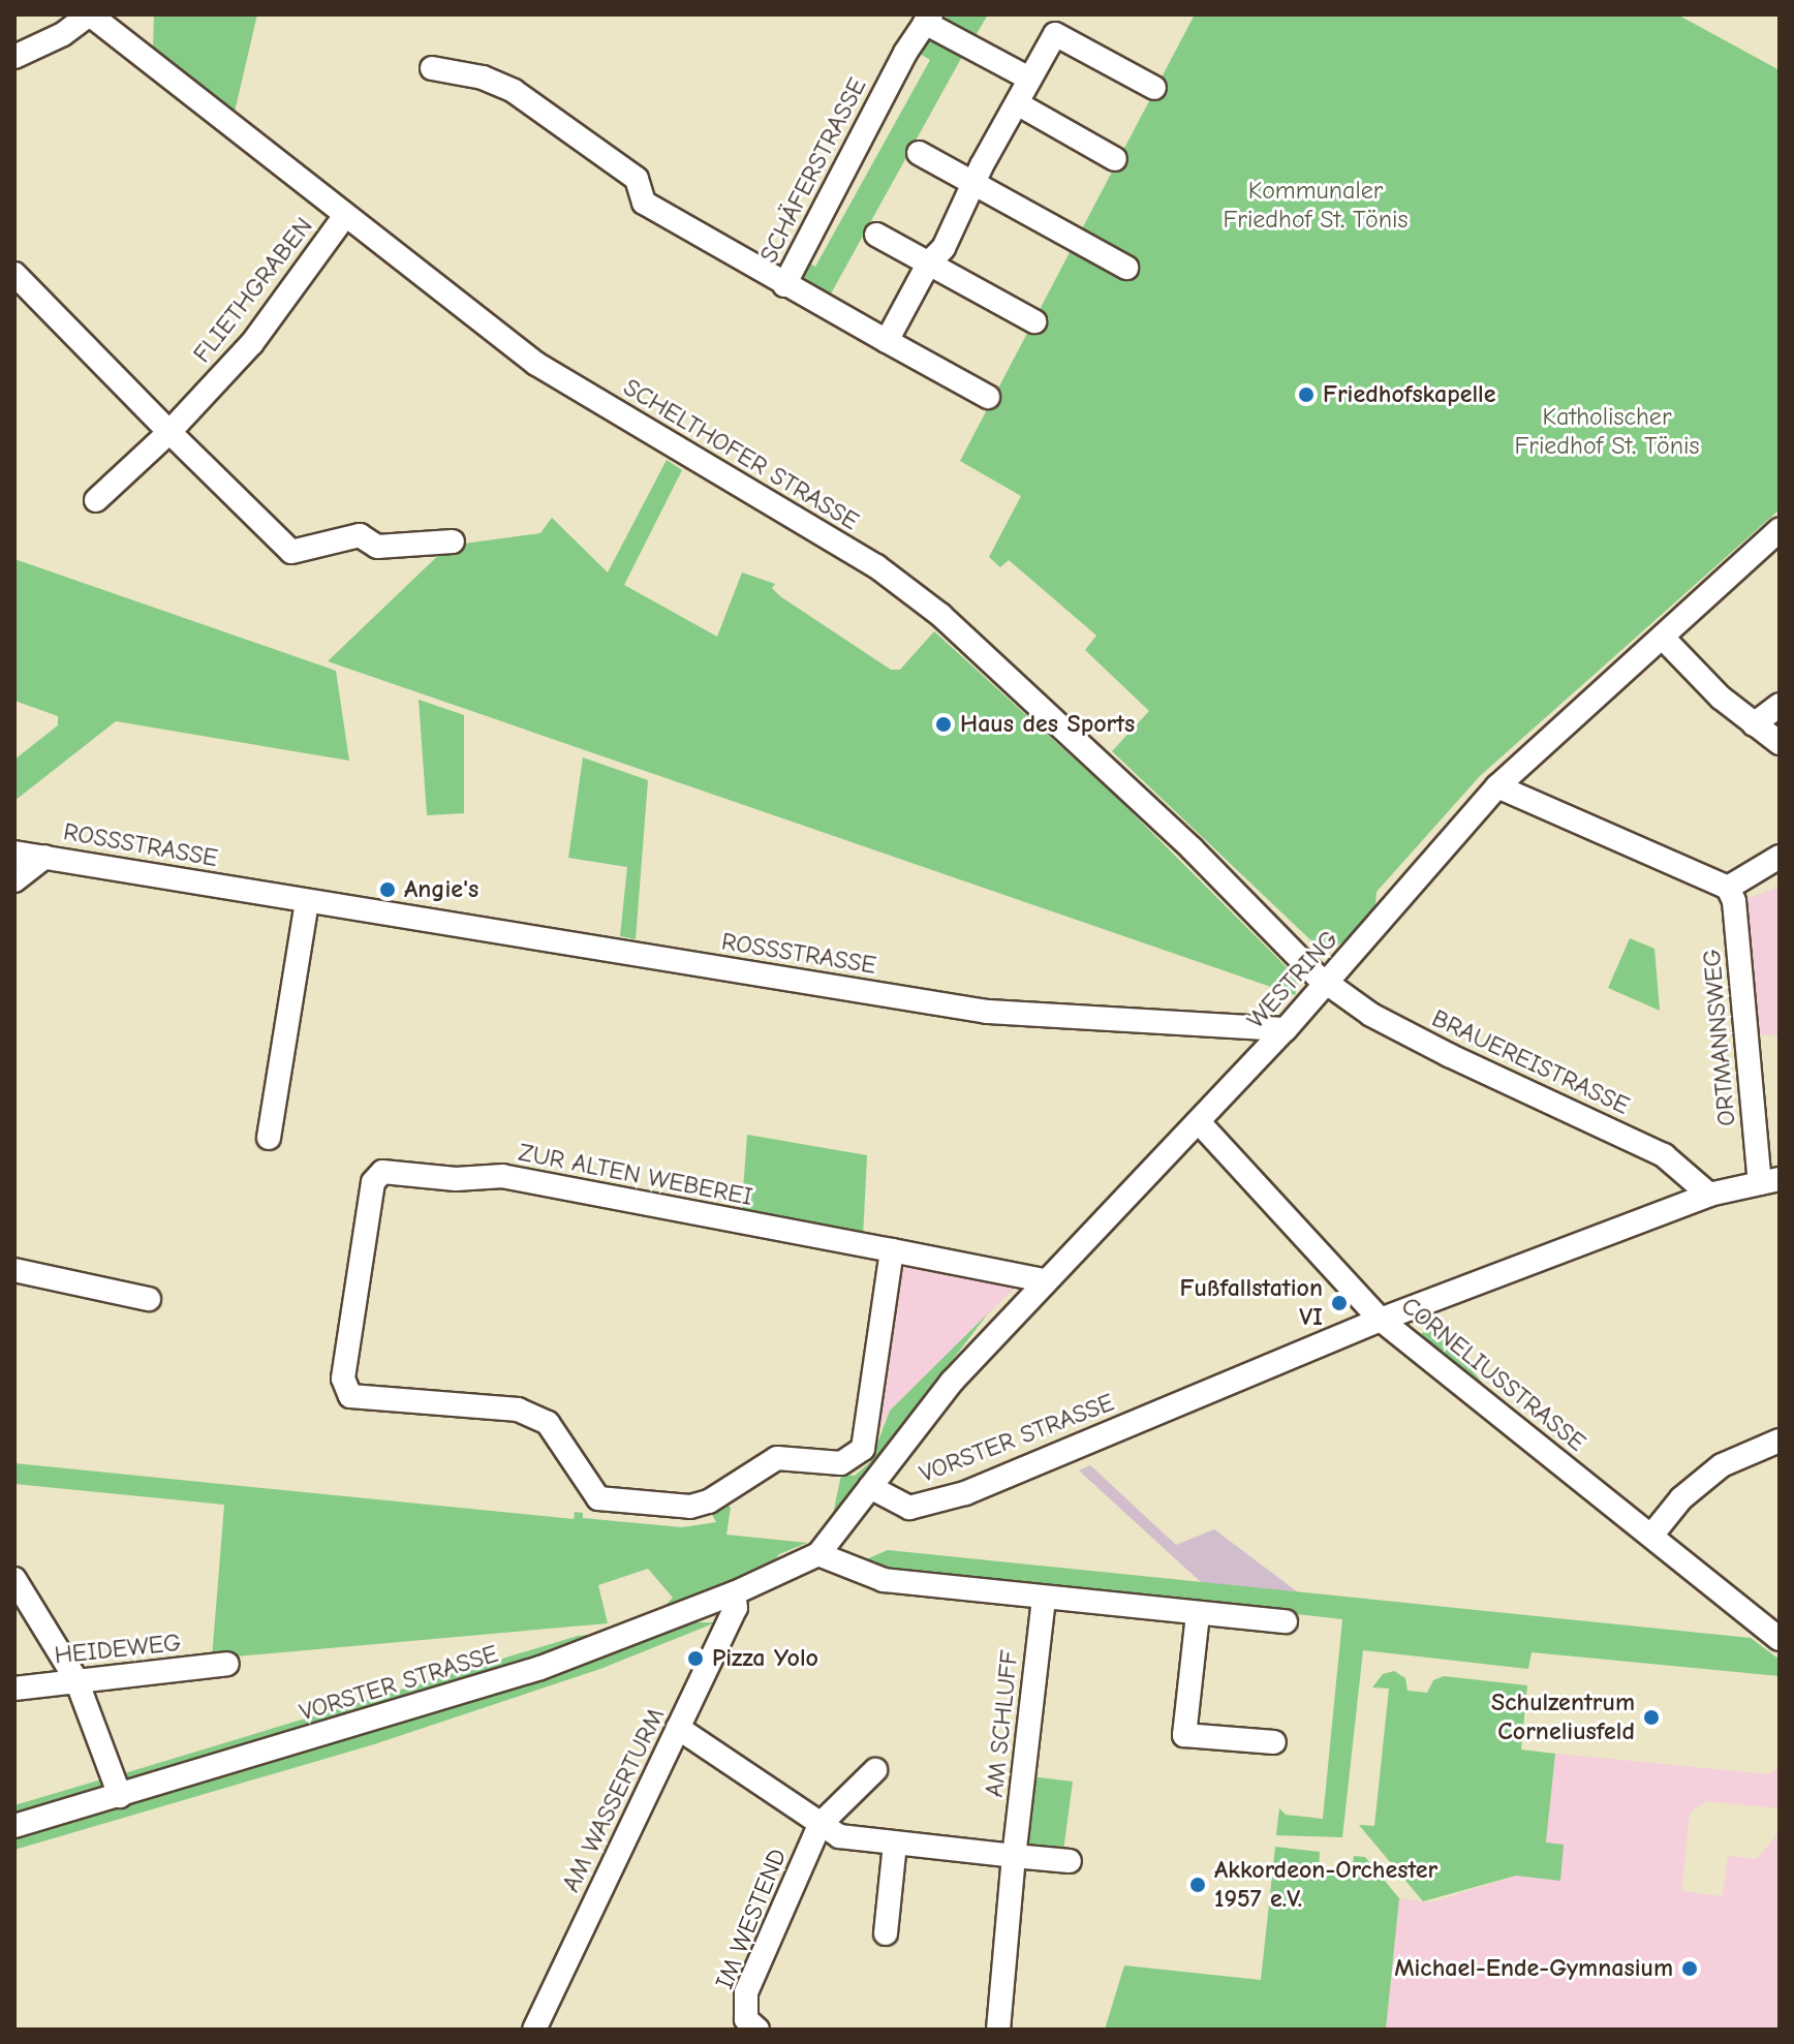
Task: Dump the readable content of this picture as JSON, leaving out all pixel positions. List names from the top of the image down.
{
  "streets": {
    "street": [
      "SCHÄFERSTRASSE",
      "FLIETHGRABEN",
      "SCHELTHOFER STRASSE",
      "ROSSSTRASSE",
      "WESTRING",
      "ORTMANNSWEG",
      "BRAUEREISTRASSE",
      "ZUR ALTEN WEBEREI",
      "CORNELIUSSTRASSE",
      "VORSTER STRASSE",
      "HEIDEWEG",
      "AM SCHLUFF",
      "AM WASSERTURM",
      "IM WESTEND"
    ]
  },
  "crossings": [
    ["FLIETHGRABEN", "SCHELTHOFER STRASSE"],
    ["SCHELTHOFER STRASSE", "WESTRING"],
    ["SCHELTHOFER STRASSE", "BRAUEREISTRASSE"],
    ["ROSSSTRASSE", "WESTRING"],
    ["WESTRING", "BRAUEREISTRASSE"],
    ["WESTRING", "ZUR ALTEN WEBEREI"],
    ["WESTRING", "CORNELIUSSTRASSE"],
    ["WESTRING", "VORSTER STRASSE"],
    ["ORTMANNSWEG", "VORSTER STRASSE"],
    ["BRAUEREISTRASSE", "VORSTER STRASSE"],
    ["CORNELIUSSTRASSE", "VORSTER STRASSE"],
    ["VORSTER STRASSE", "AM WASSERTURM"]
  ],
  "parks": ["Kommunaler Friedhof St. Tönis", "Katholischer Friedhof St. Tönis"],
  "places": [
    "Friedhofskapelle",
    "Haus des Sports",
    "Angie's",
    "Fußfallstation VI",
    "Pizza Yolo",
    "Schulzentrum Corneliusfeld",
    "Akkordeon-Orchester 1957 e.V.",
    "Michael-Ende-Gymnasium"
  ]
}
